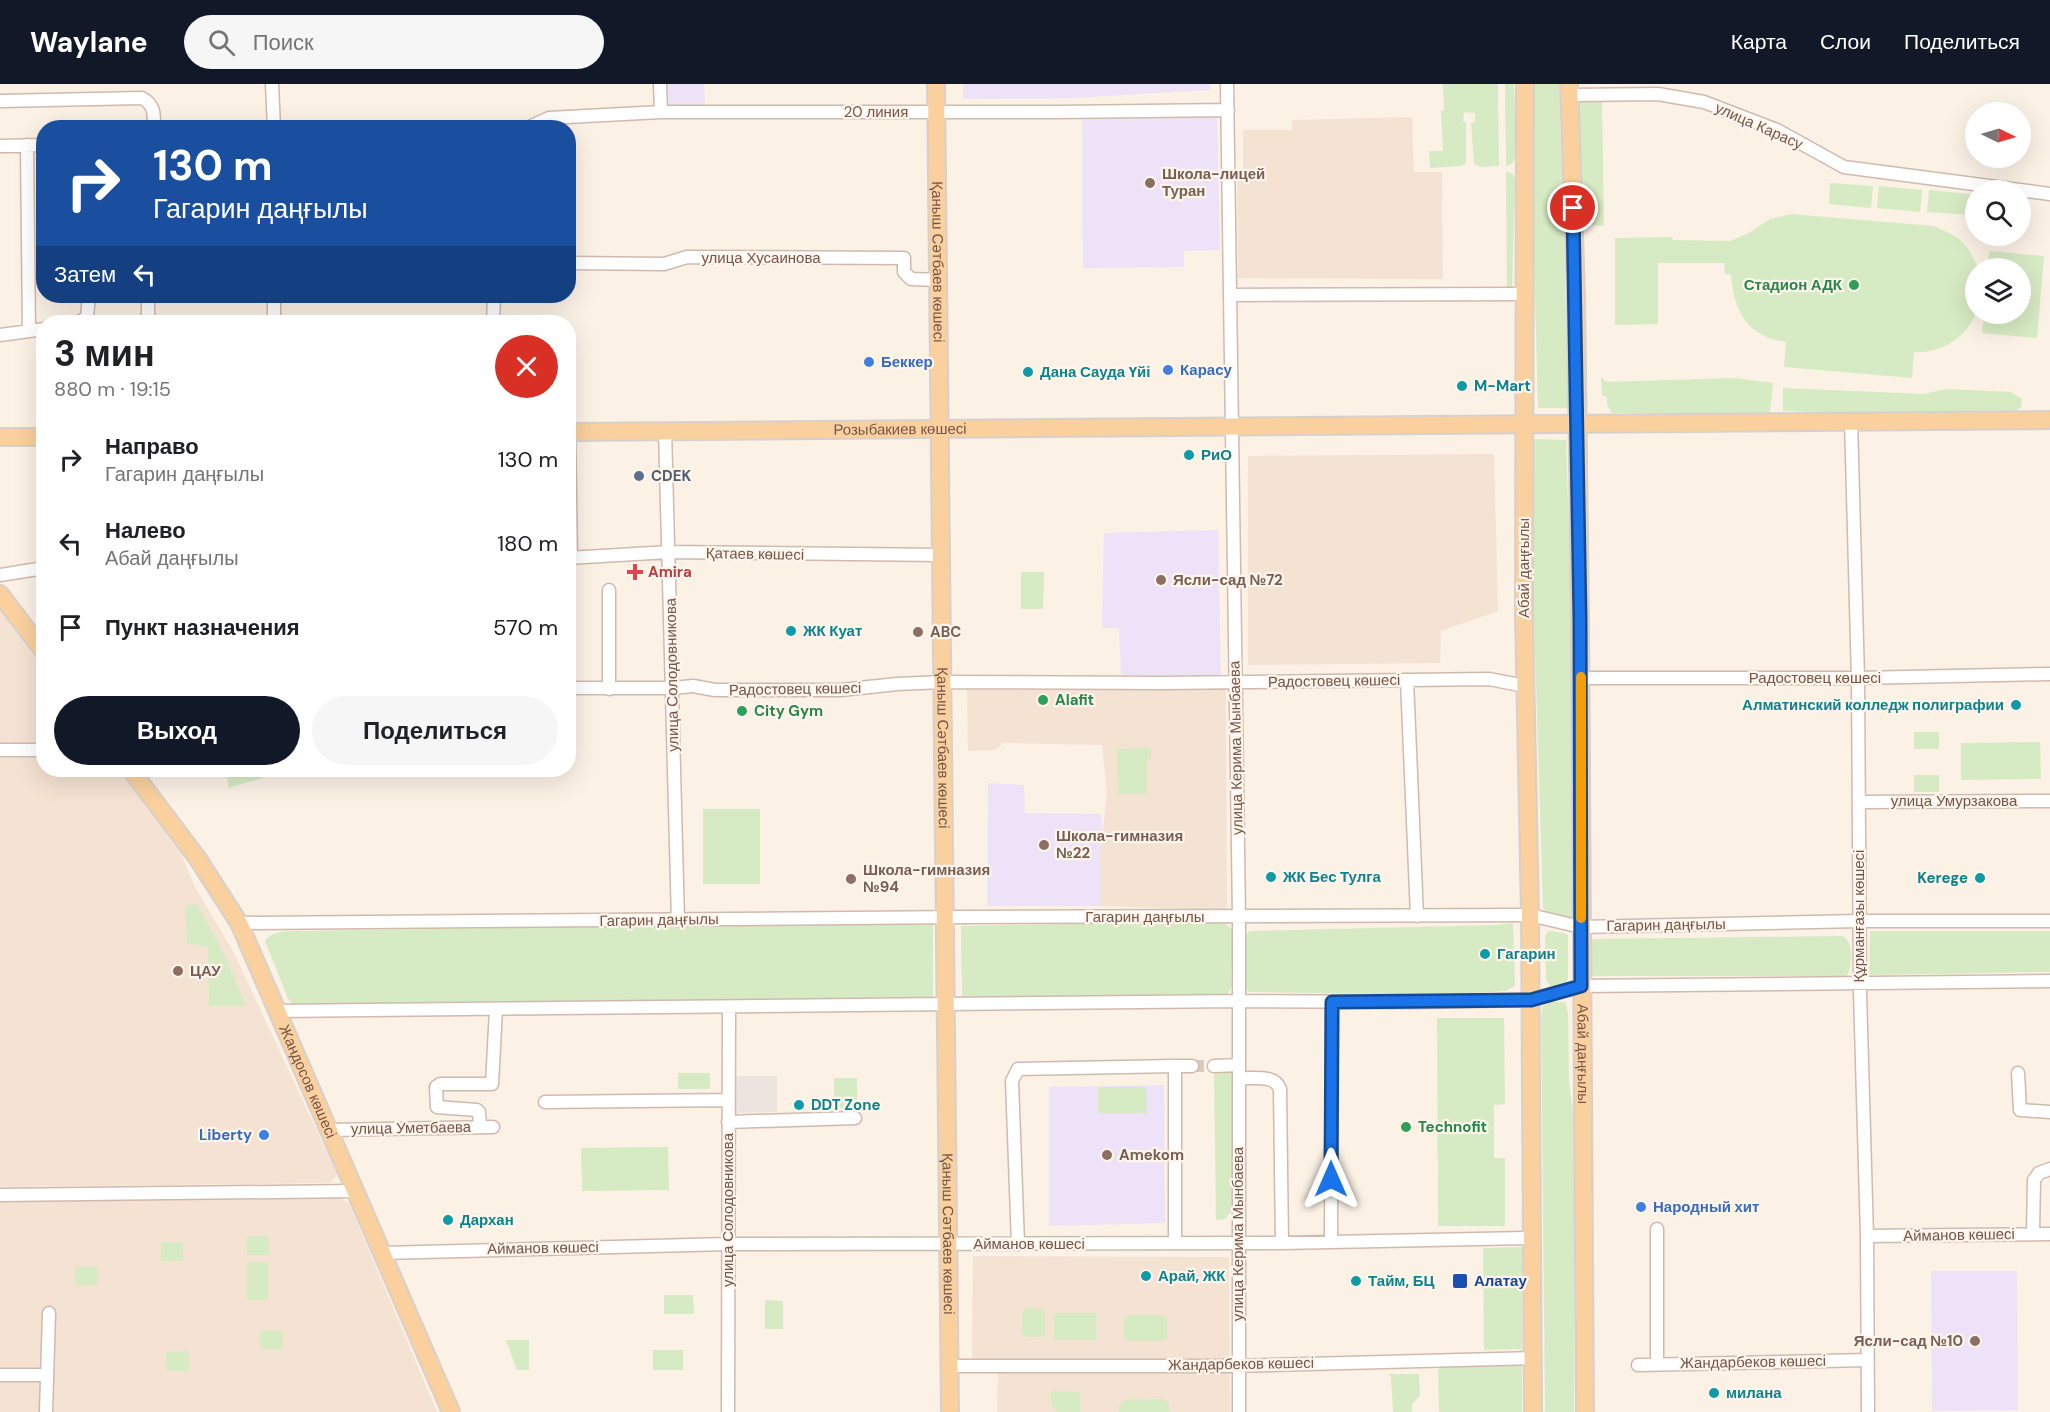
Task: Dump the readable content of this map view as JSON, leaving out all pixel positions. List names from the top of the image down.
{
  "streets": {
    "main road": [
      "Қаныш Сәтбаев көшесі",
      "Розыбакиев көшесі",
      "Абай даңғылы",
      "Жандосов көшесі"
    ],
    "street": [
      "20 линия",
      "улица Карасу",
      "улица Хусаинова",
      "Қатаев көшесі",
      "улица Солодовникова",
      "Радостовец көшесі",
      "улица Керима Мынбаева",
      "улица Умурзакова",
      "Құрманғазы көшесі",
      "Гагарин даңғылы",
      "улица Уметбаева",
      "Айманов көшесі",
      "Жандарбеков көшесі"
    ]
  },
  "crossings": [
    ["20 линия", "Қаныш Сәтбаев көшесі"],
    ["20 линия", "улица Керима Мынбаева"],
    ["улица Карасу", "Абай даңғылы"],
    ["улица Хусаинова", "Қаныш Сәтбаев көшесі"],
    ["Қаныш Сәтбаев көшесі", "Розыбакиев көшесі"],
    ["Қаныш Сәтбаев көшесі", "Қатаев көшесі"],
    ["Қаныш Сәтбаев көшесі", "Радостовец көшесі"],
    ["Қаныш Сәтбаев көшесі", "Гагарин даңғылы"],
    ["Қаныш Сәтбаев көшесі", "Айманов көшесі"],
    ["Қаныш Сәтбаев көшесі", "Жандарбеков көшесі"],
    ["Розыбакиев көшесі", "Абай даңғылы"],
    ["Розыбакиев көшесі", "улица Солодовникова"],
    ["Розыбакиев көшесі", "улица Керима Мынбаева"],
    ["Қатаев көшесі", "улица Солодовникова"],
    ["Абай даңғылы", "Радостовец көшесі"],
    ["Абай даңғылы", "Гагарин даңғылы"],
    ["Абай даңғылы", "Айманов көшесі"],
    ["Абай даңғылы", "Жандарбеков көшесі"],
    ["улица Солодовникова", "Радостовец көшесі"],
    ["улица Солодовникова", "Гагарин даңғылы"],
    ["улица Солодовникова", "Айманов көшесі"],
    ["Радостовец көшесі", "улица Керима Мынбаева"],
    ["Радостовец көшесі", "Құрманғазы көшесі"],
    ["улица Керима Мынбаева", "Гагарин даңғылы"],
    ["улица Керима Мынбаева", "Айманов көшесі"],
    ["улица Керима Мынбаева", "Жандарбеков көшесі"],
    ["улица Умурзакова", "Құрманғазы көшесі"],
    ["Құрманғазы көшесі", "Гагарин даңғылы"],
    ["Құрманғазы көшесі", "Айманов көшесі"],
    ["Құрманғазы көшесі", "Жандарбеков көшесі"],
    ["Гагарин даңғылы", "Жандосов көшесі"],
    ["Жандосов көшесі", "улица Уметбаева"],
    ["Жандосов көшесі", "Айманов көшесі"]
  ],
  "places": {
    "other": [
      "Школа-лицей Туран",
      "Стадион АДК",
      "Беккер",
      "Карасу",
      "Дана Сауда Үйі",
      "M-Mart",
      "РиО",
      "CDEK",
      "Ясли-сад №72",
      "ЖК Куат",
      "ABC",
      "Alafit",
      "Алматинский колледж полиграфии",
      "City Gym",
      "Школа-гимназия №22",
      "ЖК Бес Тулга",
      "Kerege",
      "Школа-гимназия №94",
      "Гагарин",
      "ЦАУ",
      "DDT Zone",
      "Technofit",
      "Liberty",
      "Amekom",
      "Народный хит",
      "Дархан",
      "Арай, ЖК",
      "Тайм, БЦ",
      "Ясли-сад №10",
      "милана"
    ],
    "health": ["Amira"],
    "transit": ["Алатау"]
  },
  "north": "right",
  "page": {
    "header": "Waylane",
    "search": "Поиск",
    "nav": ["Карта", "Слои", "Поделиться"],
    "turn": ["130 m", "Гагарин даңғылы"],
    "then": "Затем",
    "heading": ["3 мин", "880 m · 19:15"],
    "list": [
      {
        "name": "Направо",
        "note": "Гагарин даңғылы",
        "value": "130 m"
      },
      {
        "name": "Налево",
        "note": "Абай даңғылы",
        "value": "180 m"
      },
      {
        "name": "Пункт назначения",
        "value": "570 m"
      }
    ],
    "buttons": ["Выход", "Поделиться"]
  }
}
